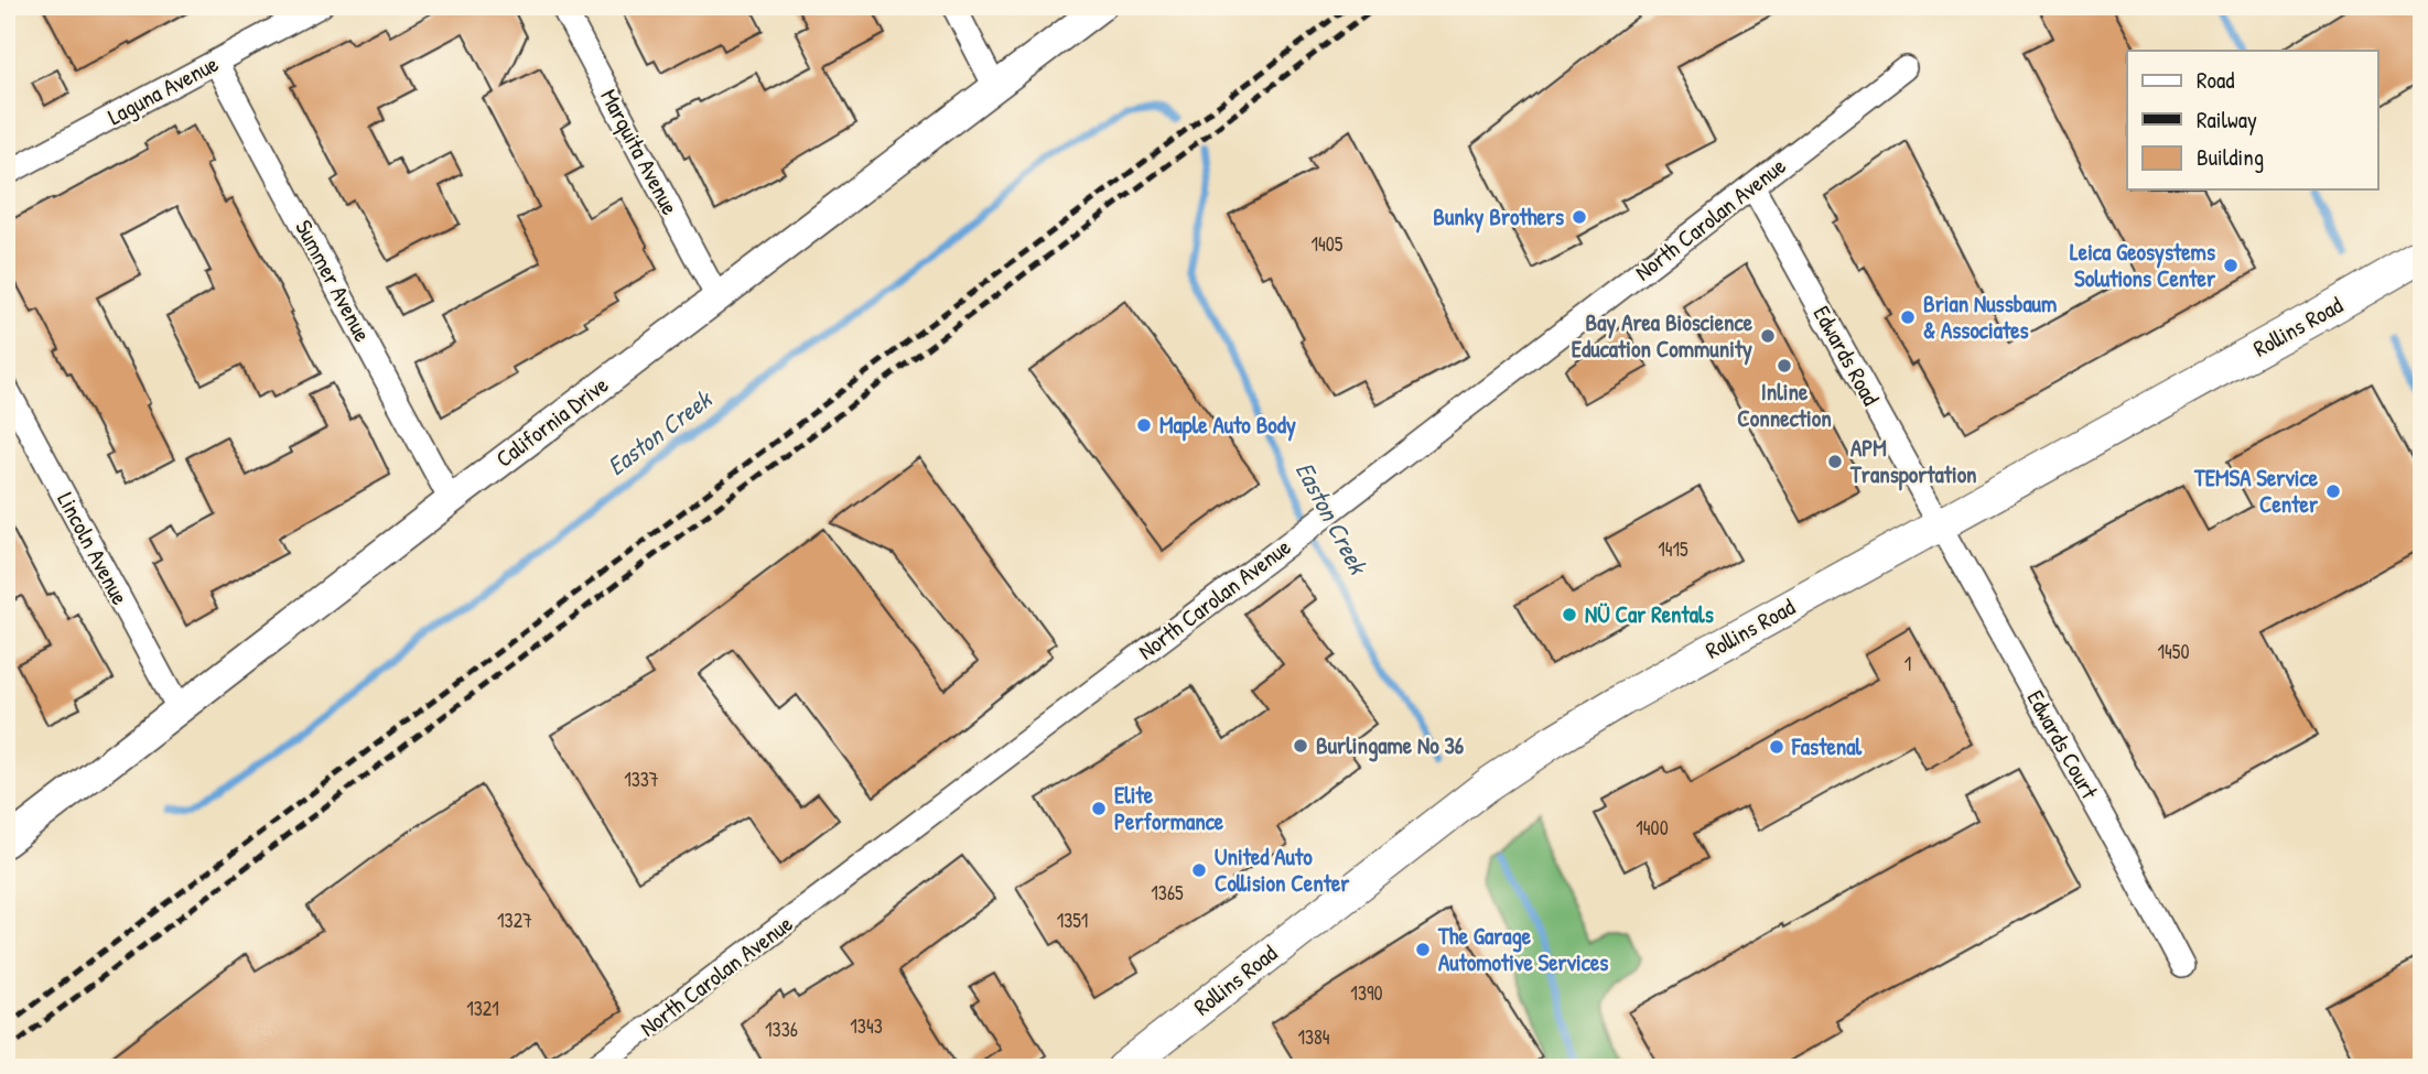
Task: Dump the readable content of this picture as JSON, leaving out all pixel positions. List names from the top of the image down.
{
  "streets": {
    "main road": ["Rollins Road"],
    "street": [
      "Laguna Avenue",
      "Marquita Avenue",
      "North Carolan Avenue",
      "Summer Avenue",
      "Edwards Road",
      "California Drive",
      "Lincoln Avenue",
      "Edwards Court"
    ]
  },
  "crossings": [
    ["Laguna Avenue", "Summer Avenue"],
    ["Marquita Avenue", "California Drive"],
    ["North Carolan Avenue", "Edwards Road"],
    ["Summer Avenue", "California Drive"],
    ["Rollins Road", "Edwards Road"],
    ["Rollins Road", "Edwards Court"],
    ["Edwards Road", "Edwards Court"],
    ["California Drive", "Lincoln Avenue"]
  ],
  "water": ["Easton Creek"],
  "places": [
    "Bunky Brothers",
    "Leica Geosystems Solutions Center",
    "Brian Nussbaum & Associates",
    "Bay Area Bioscience Education Community",
    "Inline Connection",
    "Maple Auto Body",
    "APM Transportation",
    "TEMSA Service Center",
    "NÜ Car Rentals",
    "Burlingame No 36",
    "Fastenal",
    "Elite Performance",
    "United Auto Collision Center",
    "The Garage Automotive Services"
  ],
  "house_numbers": [
    "1405",
    "1415",
    "1450",
    "1",
    "1337",
    "1400",
    "1365",
    "1327",
    "1351",
    "1390",
    "1321",
    "1343",
    "1336",
    "1384"
  ],
  "legend": ["Road", "Railway", "Building"]
}
